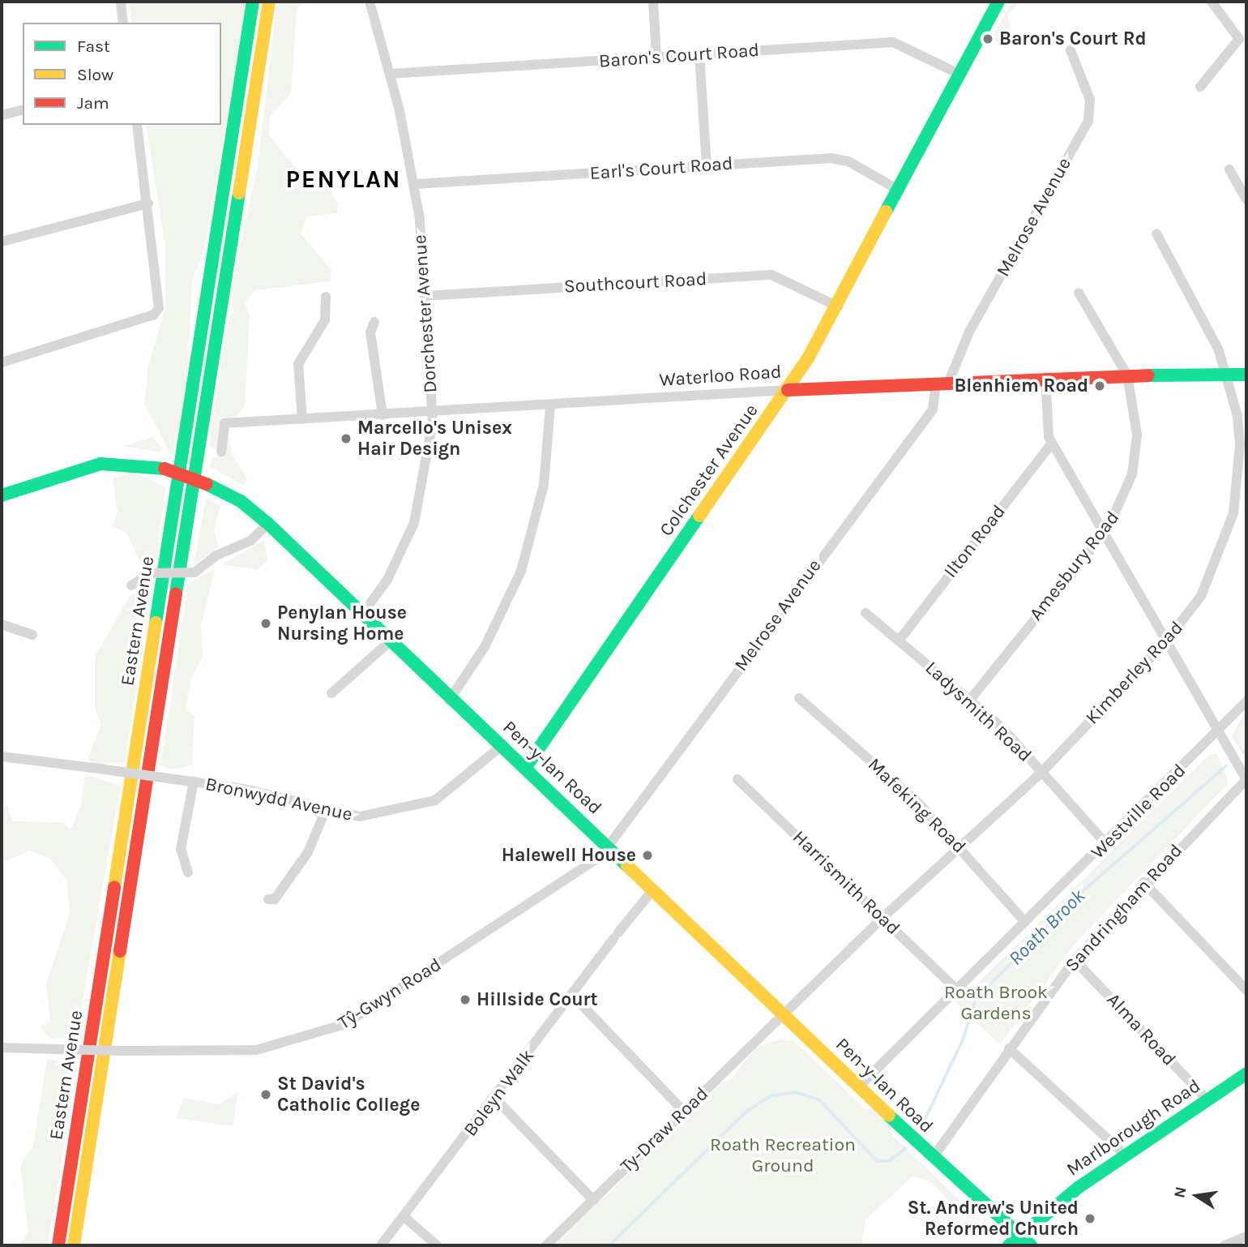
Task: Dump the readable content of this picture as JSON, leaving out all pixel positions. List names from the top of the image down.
{
  "streets": {
    "main road": [
      "Waterloo Road",
      "Colchester Avenue",
      "Eastern Avenue",
      "Pen-y-lan Road",
      "Marlborough Road"
    ],
    "street": [
      "Baron's Court Road",
      "Earl's Court Road",
      "Melrose Avenue",
      "Southcourt Road",
      "Dorchester Avenue",
      "Ilton Road",
      "Amesbury Road",
      "Kimberley Road",
      "Ladysmith Road",
      "Bronwydd Avenue",
      "Mafeking Road",
      "Westville Road",
      "Harrismith Road",
      "Sandringham Road",
      "Tŷ-Gwyn Road",
      "Alma Road",
      "Boleyn Walk",
      "Ty-Draw Road"
    ]
  },
  "crossings": [
    ["Baron's Court Road", "Dorchester Avenue"],
    ["Baron's Court Road", "Colchester Avenue"],
    ["Earl's Court Road", "Dorchester Avenue"],
    ["Earl's Court Road", "Colchester Avenue"],
    ["Melrose Avenue", "Waterloo Road"],
    ["Melrose Avenue", "Pen-y-lan Road"],
    ["Melrose Avenue", "Tŷ-Gwyn Road"],
    ["Southcourt Road", "Dorchester Avenue"],
    ["Southcourt Road", "Colchester Avenue"],
    ["Dorchester Avenue", "Waterloo Road"],
    ["Dorchester Avenue", "Pen-y-lan Road"],
    ["Waterloo Road", "Colchester Avenue"],
    ["Waterloo Road", "Amesbury Road"],
    ["Waterloo Road", "Kimberley Road"],
    ["Colchester Avenue", "Pen-y-lan Road"],
    ["Ilton Road", "Ladysmith Road"],
    ["Amesbury Road", "Ladysmith Road"],
    ["Kimberley Road", "Ladysmith Road"],
    ["Kimberley Road", "Pen-y-lan Road"],
    ["Kimberley Road", "Mafeking Road"],
    ["Kimberley Road", "Harrismith Road"],
    ["Kimberley Road", "Ty-Draw Road"],
    ["Ladysmith Road", "Westville Road"],
    ["Pen-y-lan Road", "Bronwydd Avenue"],
    ["Pen-y-lan Road", "Westville Road"],
    ["Pen-y-lan Road", "Sandringham Road"],
    ["Pen-y-lan Road", "Tŷ-Gwyn Road"],
    ["Pen-y-lan Road", "Boleyn Walk"],
    ["Pen-y-lan Road", "Marlborough Road"],
    ["Pen-y-lan Road", "Ty-Draw Road"],
    ["Mafeking Road", "Westville Road"],
    ["Westville Road", "Harrismith Road"],
    ["Sandringham Road", "Alma Road"],
    ["Alma Road", "Marlborough Road"]
  ],
  "districts": ["PENYLAN"],
  "water": ["Roath Brook"],
  "parks": ["Roath Brook Gardens", "Roath Recreation Ground"],
  "places": [
    "Baron's Court Rd",
    "Blenhiem Road",
    "Marcello's Unisex Hair Design",
    "Penylan House Nursing Home",
    "Halewell House",
    "Hillside Court",
    "St David's Catholic College",
    "St. Andrew's United Reformed Church"
  ],
  "legend": ["Fast", "Slow", "Jam"],
  "north": "left"
}
